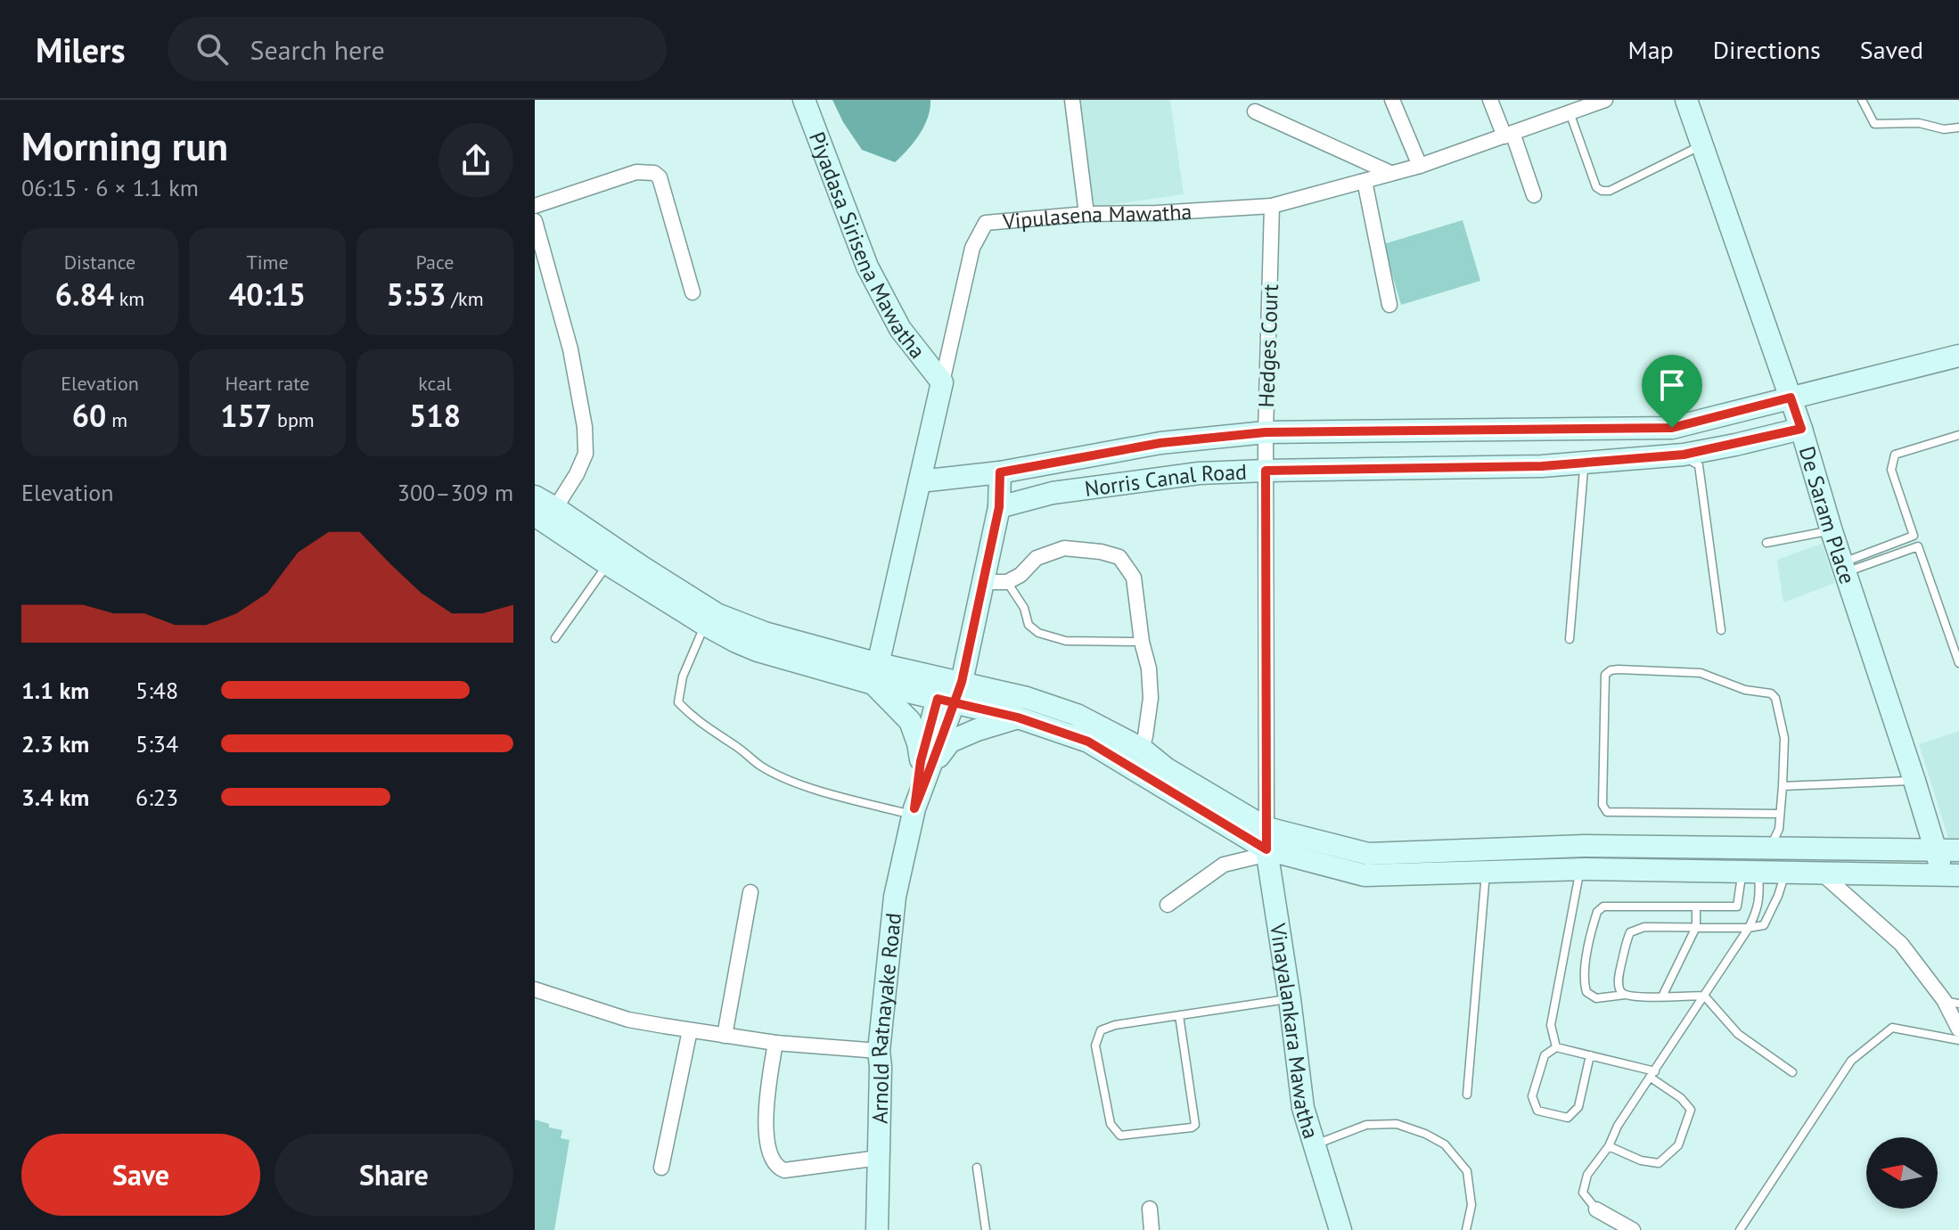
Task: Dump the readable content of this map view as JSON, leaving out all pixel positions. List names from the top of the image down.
{
  "streets": {
    "street": [
      "Vipulasena Mawatha",
      "Piyadasa Sirisena Mawatha",
      "Hedges Court",
      "Norris Canal Road",
      "De Saram Place",
      "Arnold Ratnayake Road",
      "Vinayalankara Mawatha"
    ]
  },
  "crossings": [
    ["Vipulasena Mawatha", "Piyadasa Sirisena Mawatha"],
    ["Vipulasena Mawatha", "Hedges Court"],
    ["Vipulasena Mawatha", "Norris Canal Road"],
    ["Hedges Court", "Norris Canal Road"],
    ["Hedges Court", "Vinayalankara Mawatha"],
    ["Norris Canal Road", "De Saram Place"],
    ["Norris Canal Road", "Arnold Ratnayake Road"]
  ],
  "north": "left",
  "page": {
    "header": "Milers",
    "search": "Search here",
    "nav": ["Map", "Directions", "Saved"],
    "heading": ["Morning run", "06:15 · 6 × 1.1 km"],
    "stats": [
      ["Distance", "6.84 km"],
      ["Time", "40:15"],
      ["Pace", "5:53 /km"],
      ["Elevation", "60 m"],
      ["Heart rate", "157 bpm"],
      ["kcal", "518"]
    ],
    "chart": ["Elevation", "300–309 m"],
    "list": [
      {
        "name": "1.1 km",
        "note": "5:48"
      },
      {
        "name": "2.3 km",
        "note": "5:34"
      },
      {
        "name": "3.4 km",
        "note": "6:23"
      }
    ],
    "buttons": ["Save", "Share"]
  }
}
